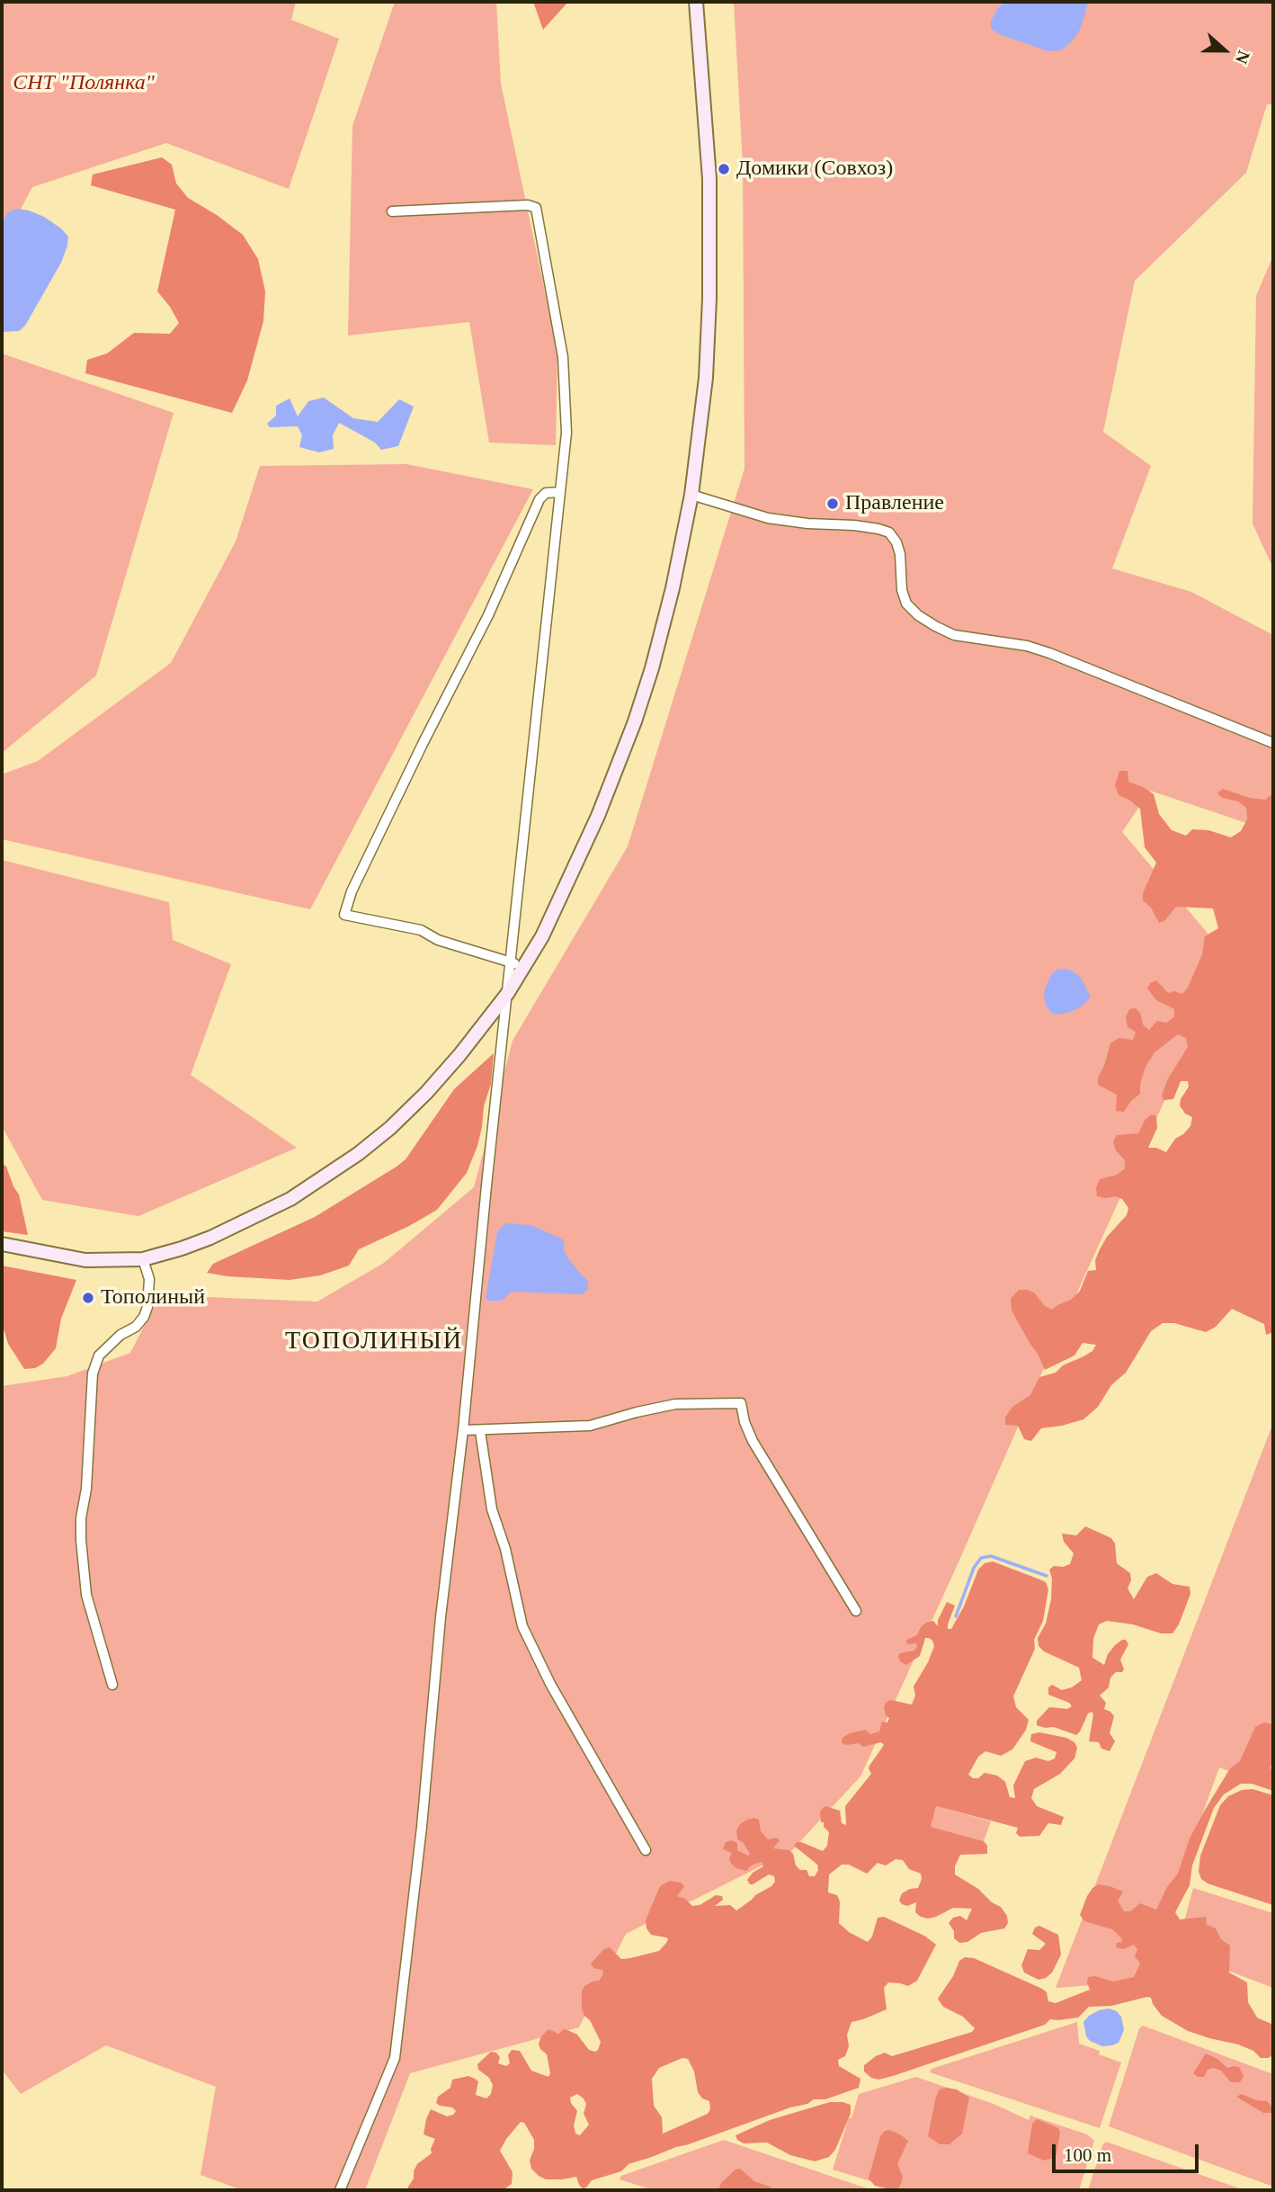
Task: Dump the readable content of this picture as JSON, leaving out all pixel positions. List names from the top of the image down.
{
  "districts": ["ТОПОЛИНЫЙ"],
  "parks": ["СНТ \"Полянка\""],
  "places": ["Домики (Совхоз)", "Правление", "Тополиный"],
  "scale_bar": "100 m",
  "north": "right"
}
